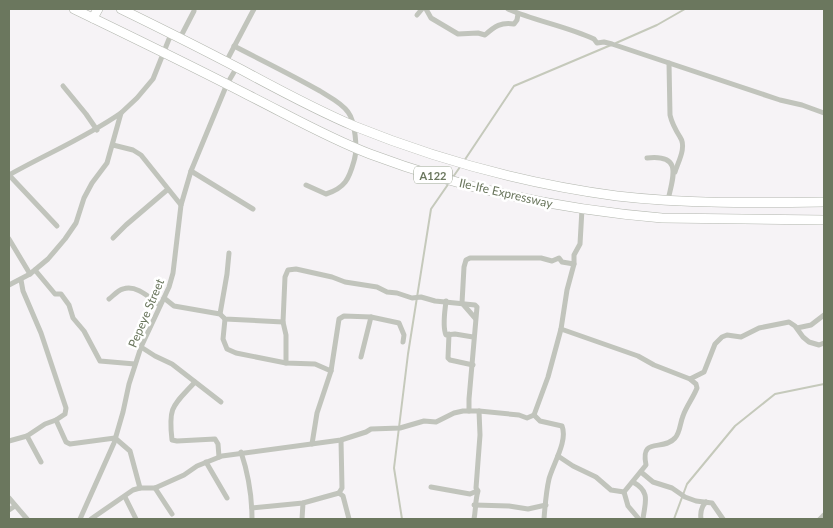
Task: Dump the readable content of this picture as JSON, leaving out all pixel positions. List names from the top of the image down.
{
  "streets": {
    "highway": ["A122", "Ile-Ife Expressway"],
    "street": ["Pepeye Street"]
  },
  "crossings": [
    ["Ile-Ife Expressway", "Pepeye Street"]
  ]
}
